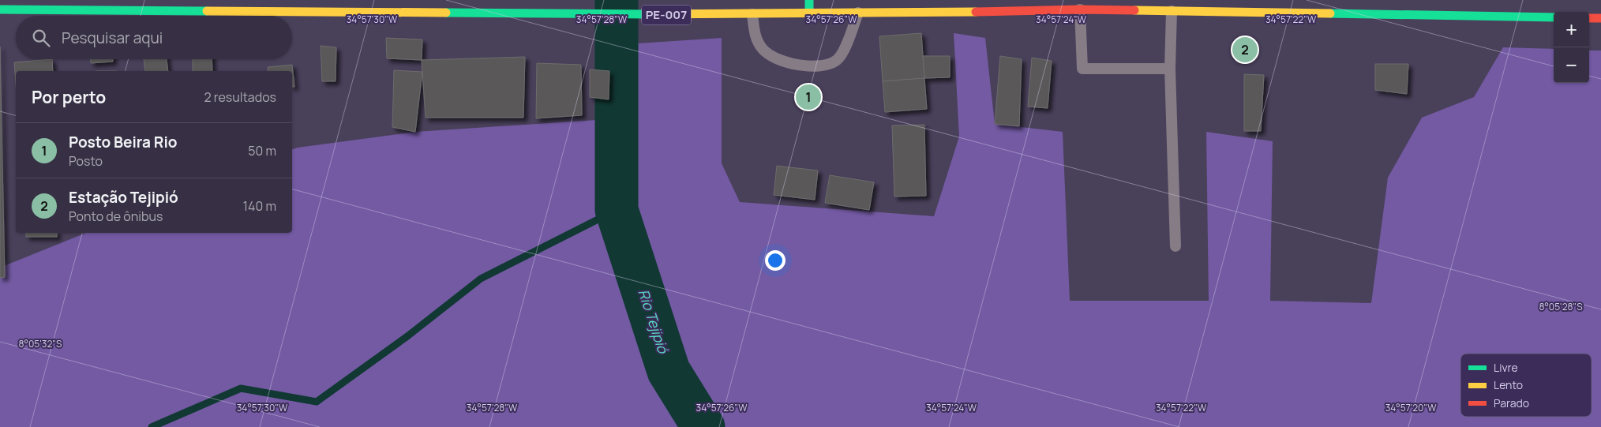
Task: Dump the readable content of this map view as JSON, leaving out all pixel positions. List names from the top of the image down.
{
  "streets": {
    "main road": ["PE-007"]
  },
  "water": ["Rio Tejipió"],
  "legend": ["Livre", "Lento", "Parado"],
  "page": {
    "map_buttons": ["+", "−"],
    "search": "Pesquisar aqui",
    "pins": ["2", "1"],
    "heading": ["Por perto", "2 resultados"],
    "list": [
      {
        "mark": "1",
        "name": "Posto Beira Rio",
        "note": "Posto",
        "value": "50 m"
      },
      {
        "mark": "2",
        "name": "Estação Tejipió",
        "note": "Ponto de ônibus",
        "value": "140 m"
      }
    ]
  },
  "coordinates": [
    "34°57'30\"W",
    "34°57'28\"W",
    "34°57'24\"W",
    "34°57'22\"W",
    "34°57'26\"W",
    "8°05'28\"S",
    "8°05'32\"S",
    "34°57'20\"W"
  ]
}
